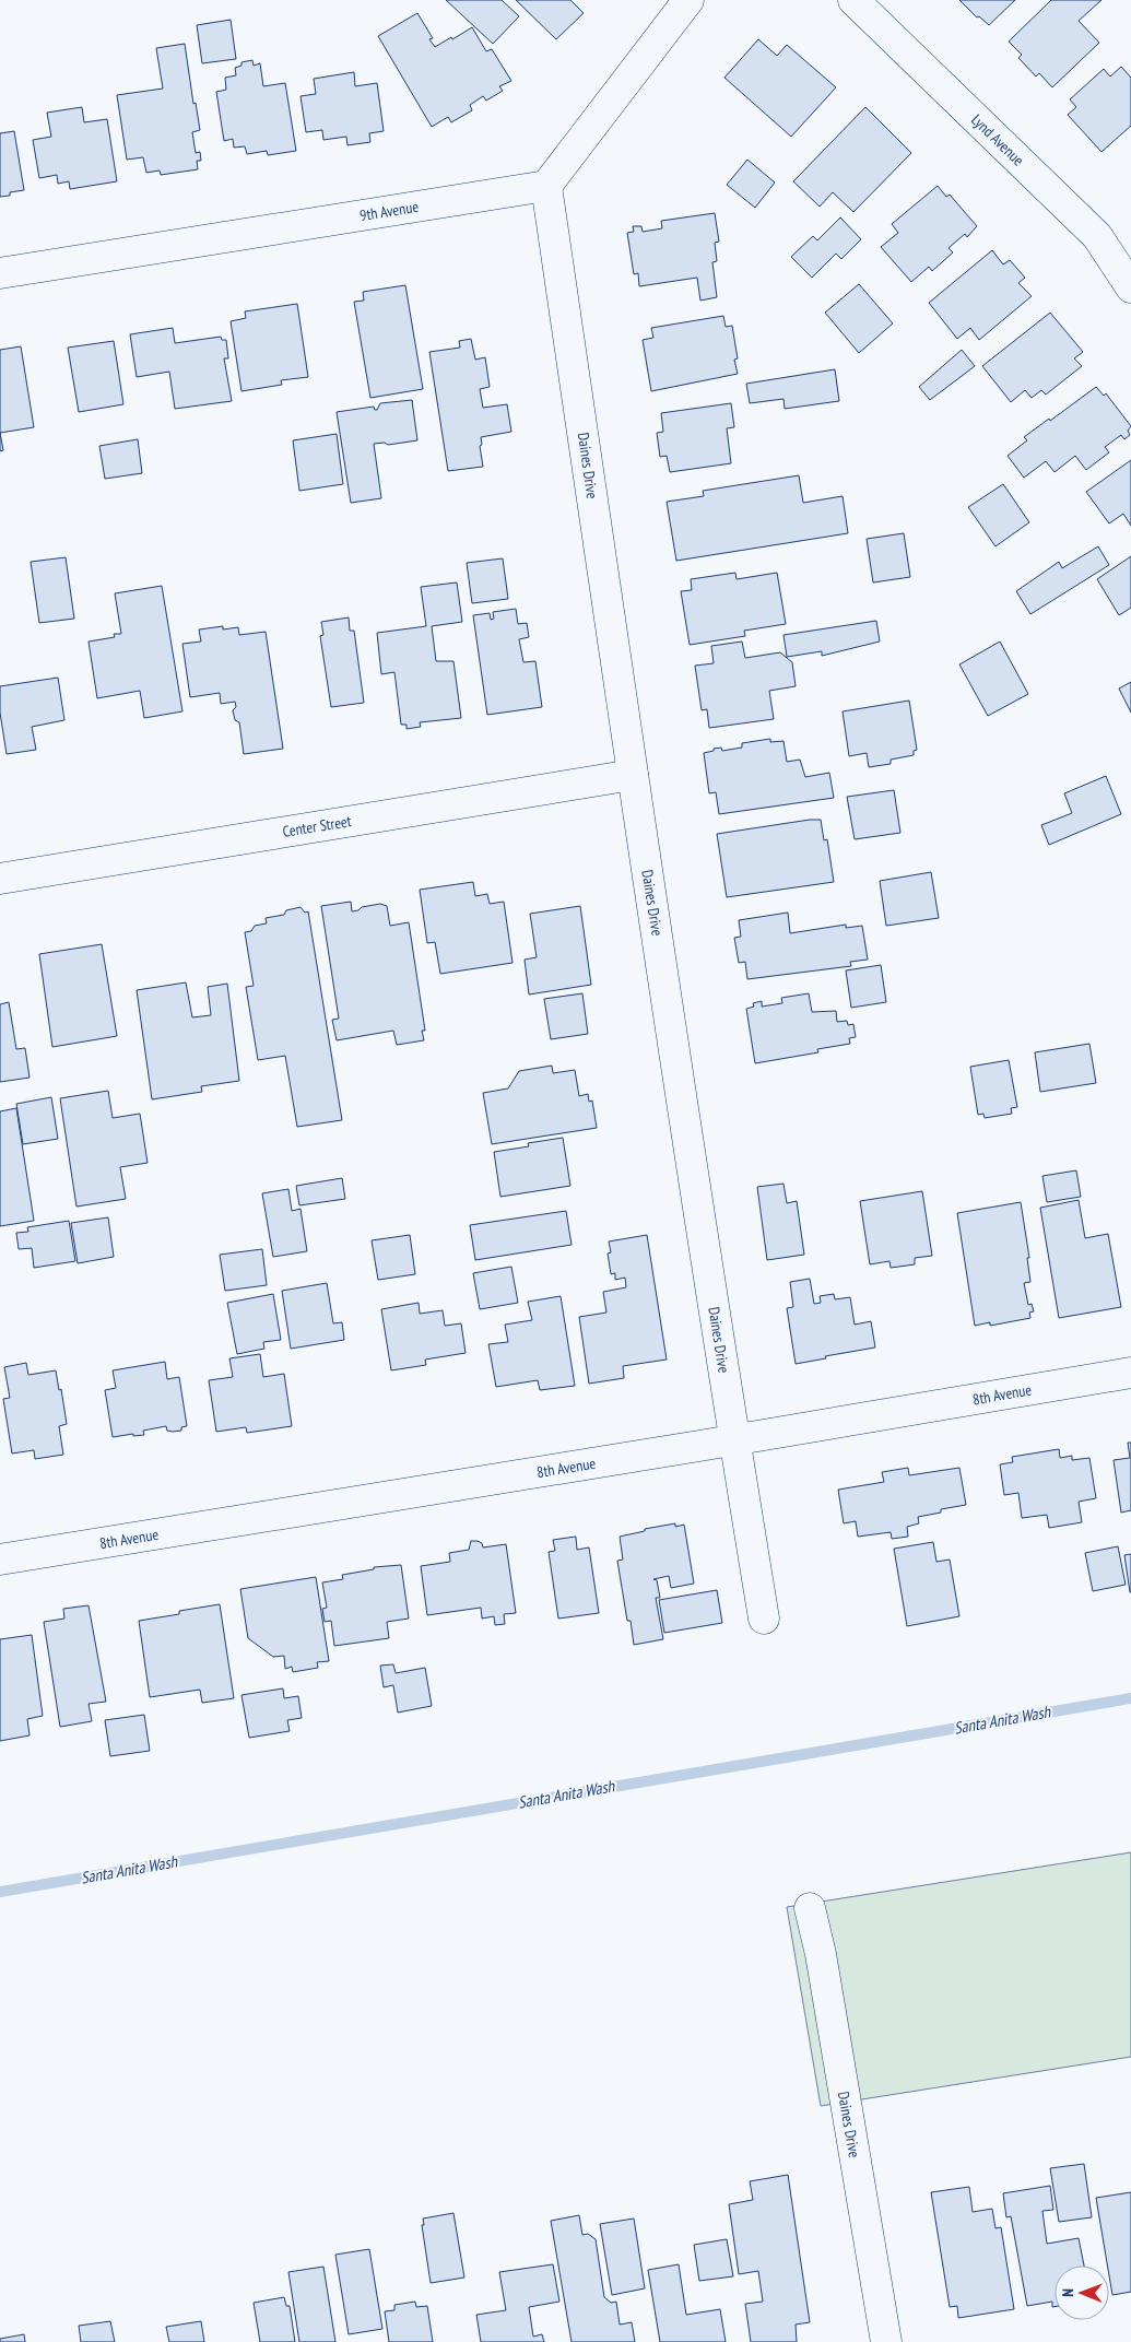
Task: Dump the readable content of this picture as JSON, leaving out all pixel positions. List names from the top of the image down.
{
  "streets": {
    "street": [
      "Lynd Avenue",
      "9th Avenue",
      "Daines Drive",
      "Center Street",
      "8th Avenue"
    ]
  },
  "crossings": [
    ["9th Avenue", "Daines Drive"],
    ["Daines Drive", "Center Street"],
    ["Daines Drive", "8th Avenue"]
  ],
  "water": ["Santa Anita Wash"],
  "north": "left"
}
